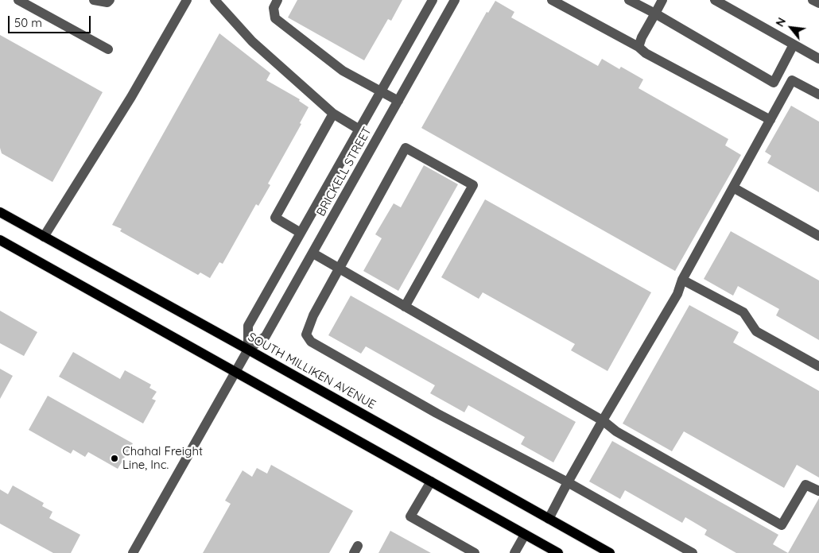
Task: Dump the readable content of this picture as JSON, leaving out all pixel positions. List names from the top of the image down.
{
  "streets": {
    "main road": ["SOUTH MILLIKEN AVENUE"],
    "street": ["BRICKELL STREET"]
  },
  "crossings": [
    ["BRICKELL STREET", "SOUTH MILLIKEN AVENUE"]
  ],
  "places": ["Chahal Freight Line, Inc."],
  "scale_bar": "50 m",
  "north": "top left"
}
